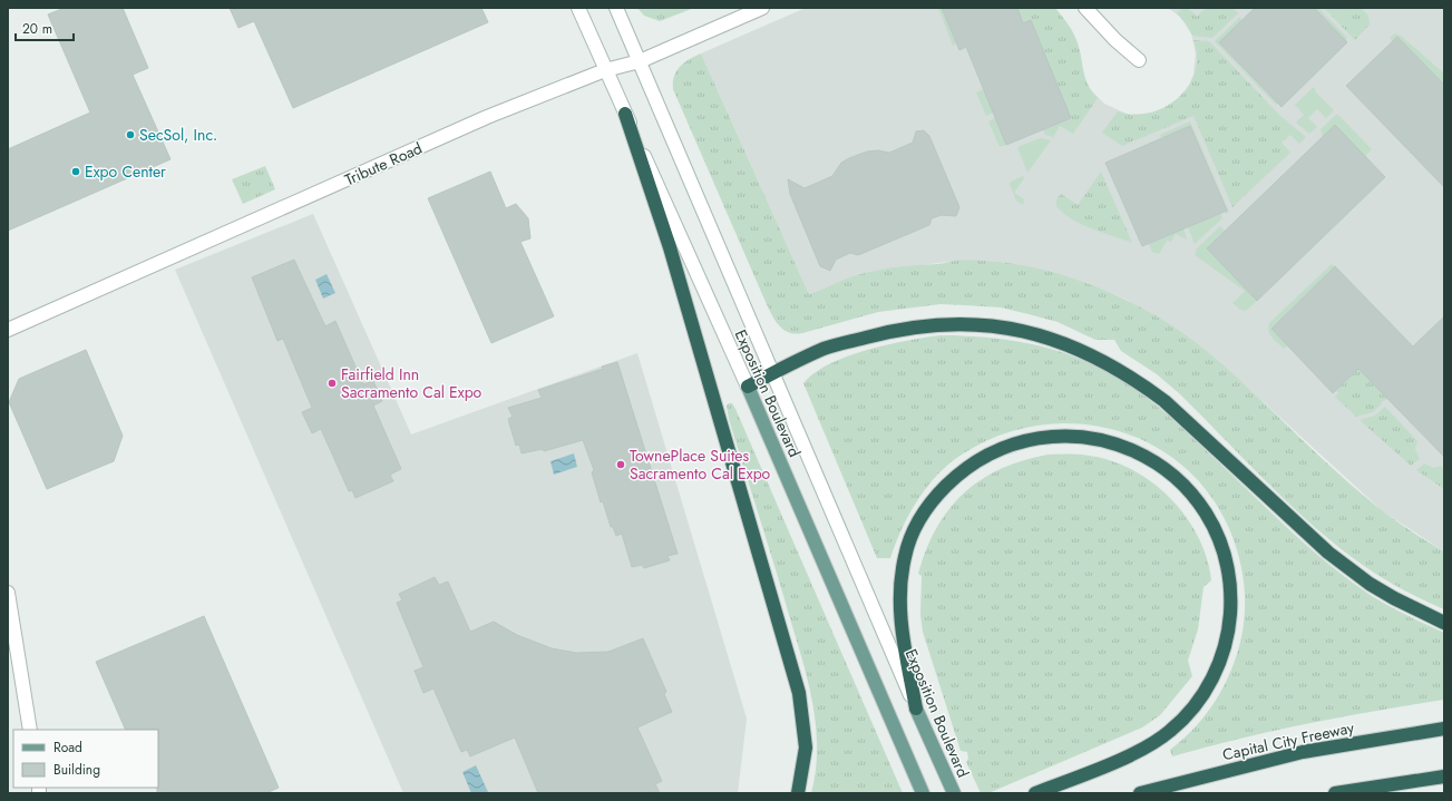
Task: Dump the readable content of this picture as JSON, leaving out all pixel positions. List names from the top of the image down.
{
  "streets": {
    "highway": ["Capital City Freeway"],
    "main road": ["Tribute Road", "Exposition Boulevard"]
  },
  "crossings": [
    ["Tribute Road", "Exposition Boulevard"]
  ],
  "places": [
    "SecSol, Inc.",
    "Expo Center",
    "Fairfield Inn Sacramento Cal Expo",
    "TownePlace Suites Sacramento Cal Expo"
  ],
  "legend": ["Road", "Building"],
  "scale_bar": "20 m"
}
